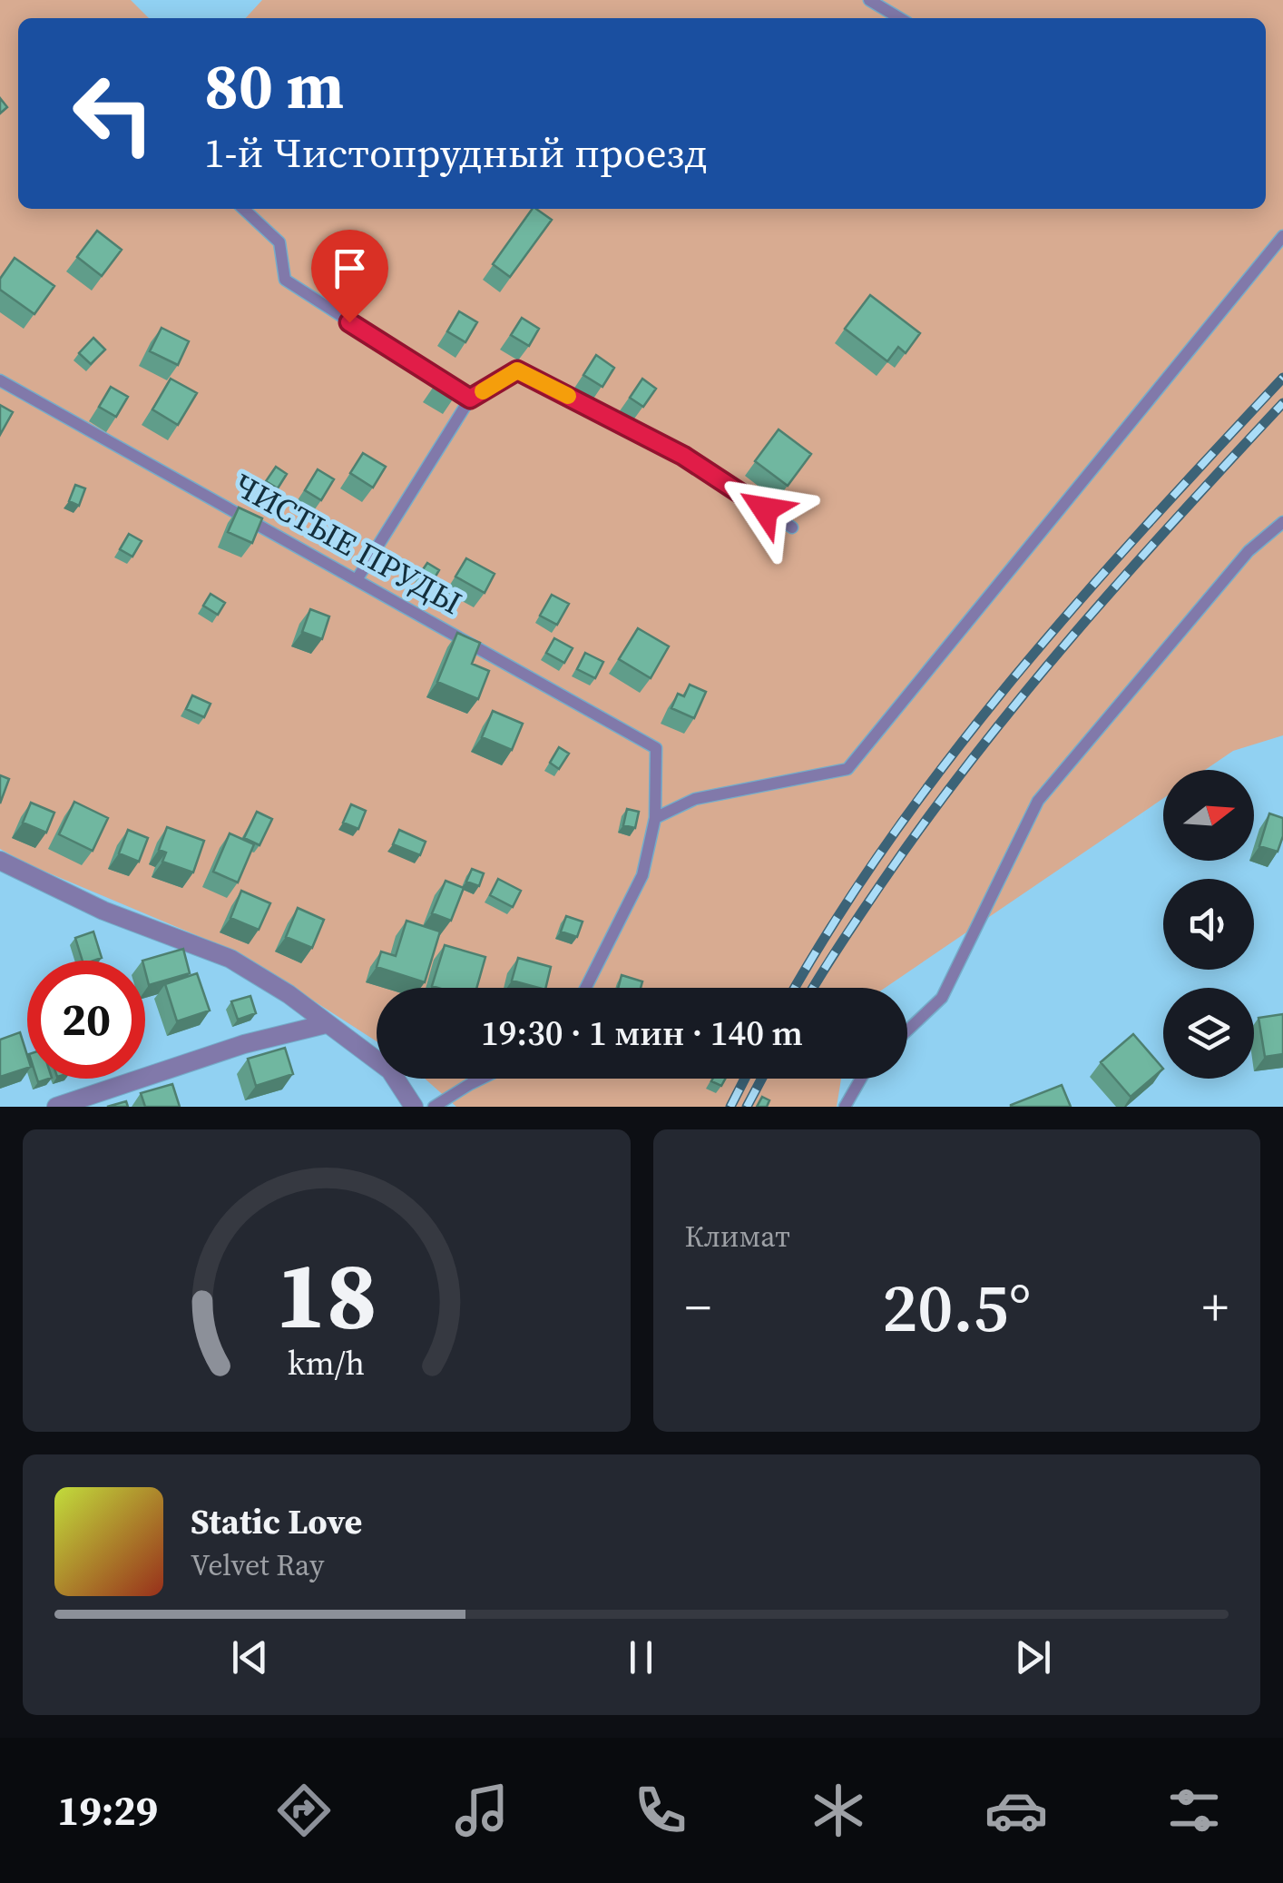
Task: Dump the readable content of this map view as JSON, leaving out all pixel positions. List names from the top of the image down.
{
  "streets": {
    "lane": ["ЧИСТЫЕ ПРУДЫ"]
  },
  "north": "right",
  "page": {
    "turn": ["80 m", "1-й Чистопрудный проезд"],
    "limit": "20",
    "trip": "19:30 · 1 мин · 140 m",
    "tile": "Климат",
    "heat": ["−", "20.5°", "+"],
    "song": ["Static Love", "Velvet Ray"],
    "tabs": "19:29",
    "gauge": ["18", "km/h"]
  }
}
